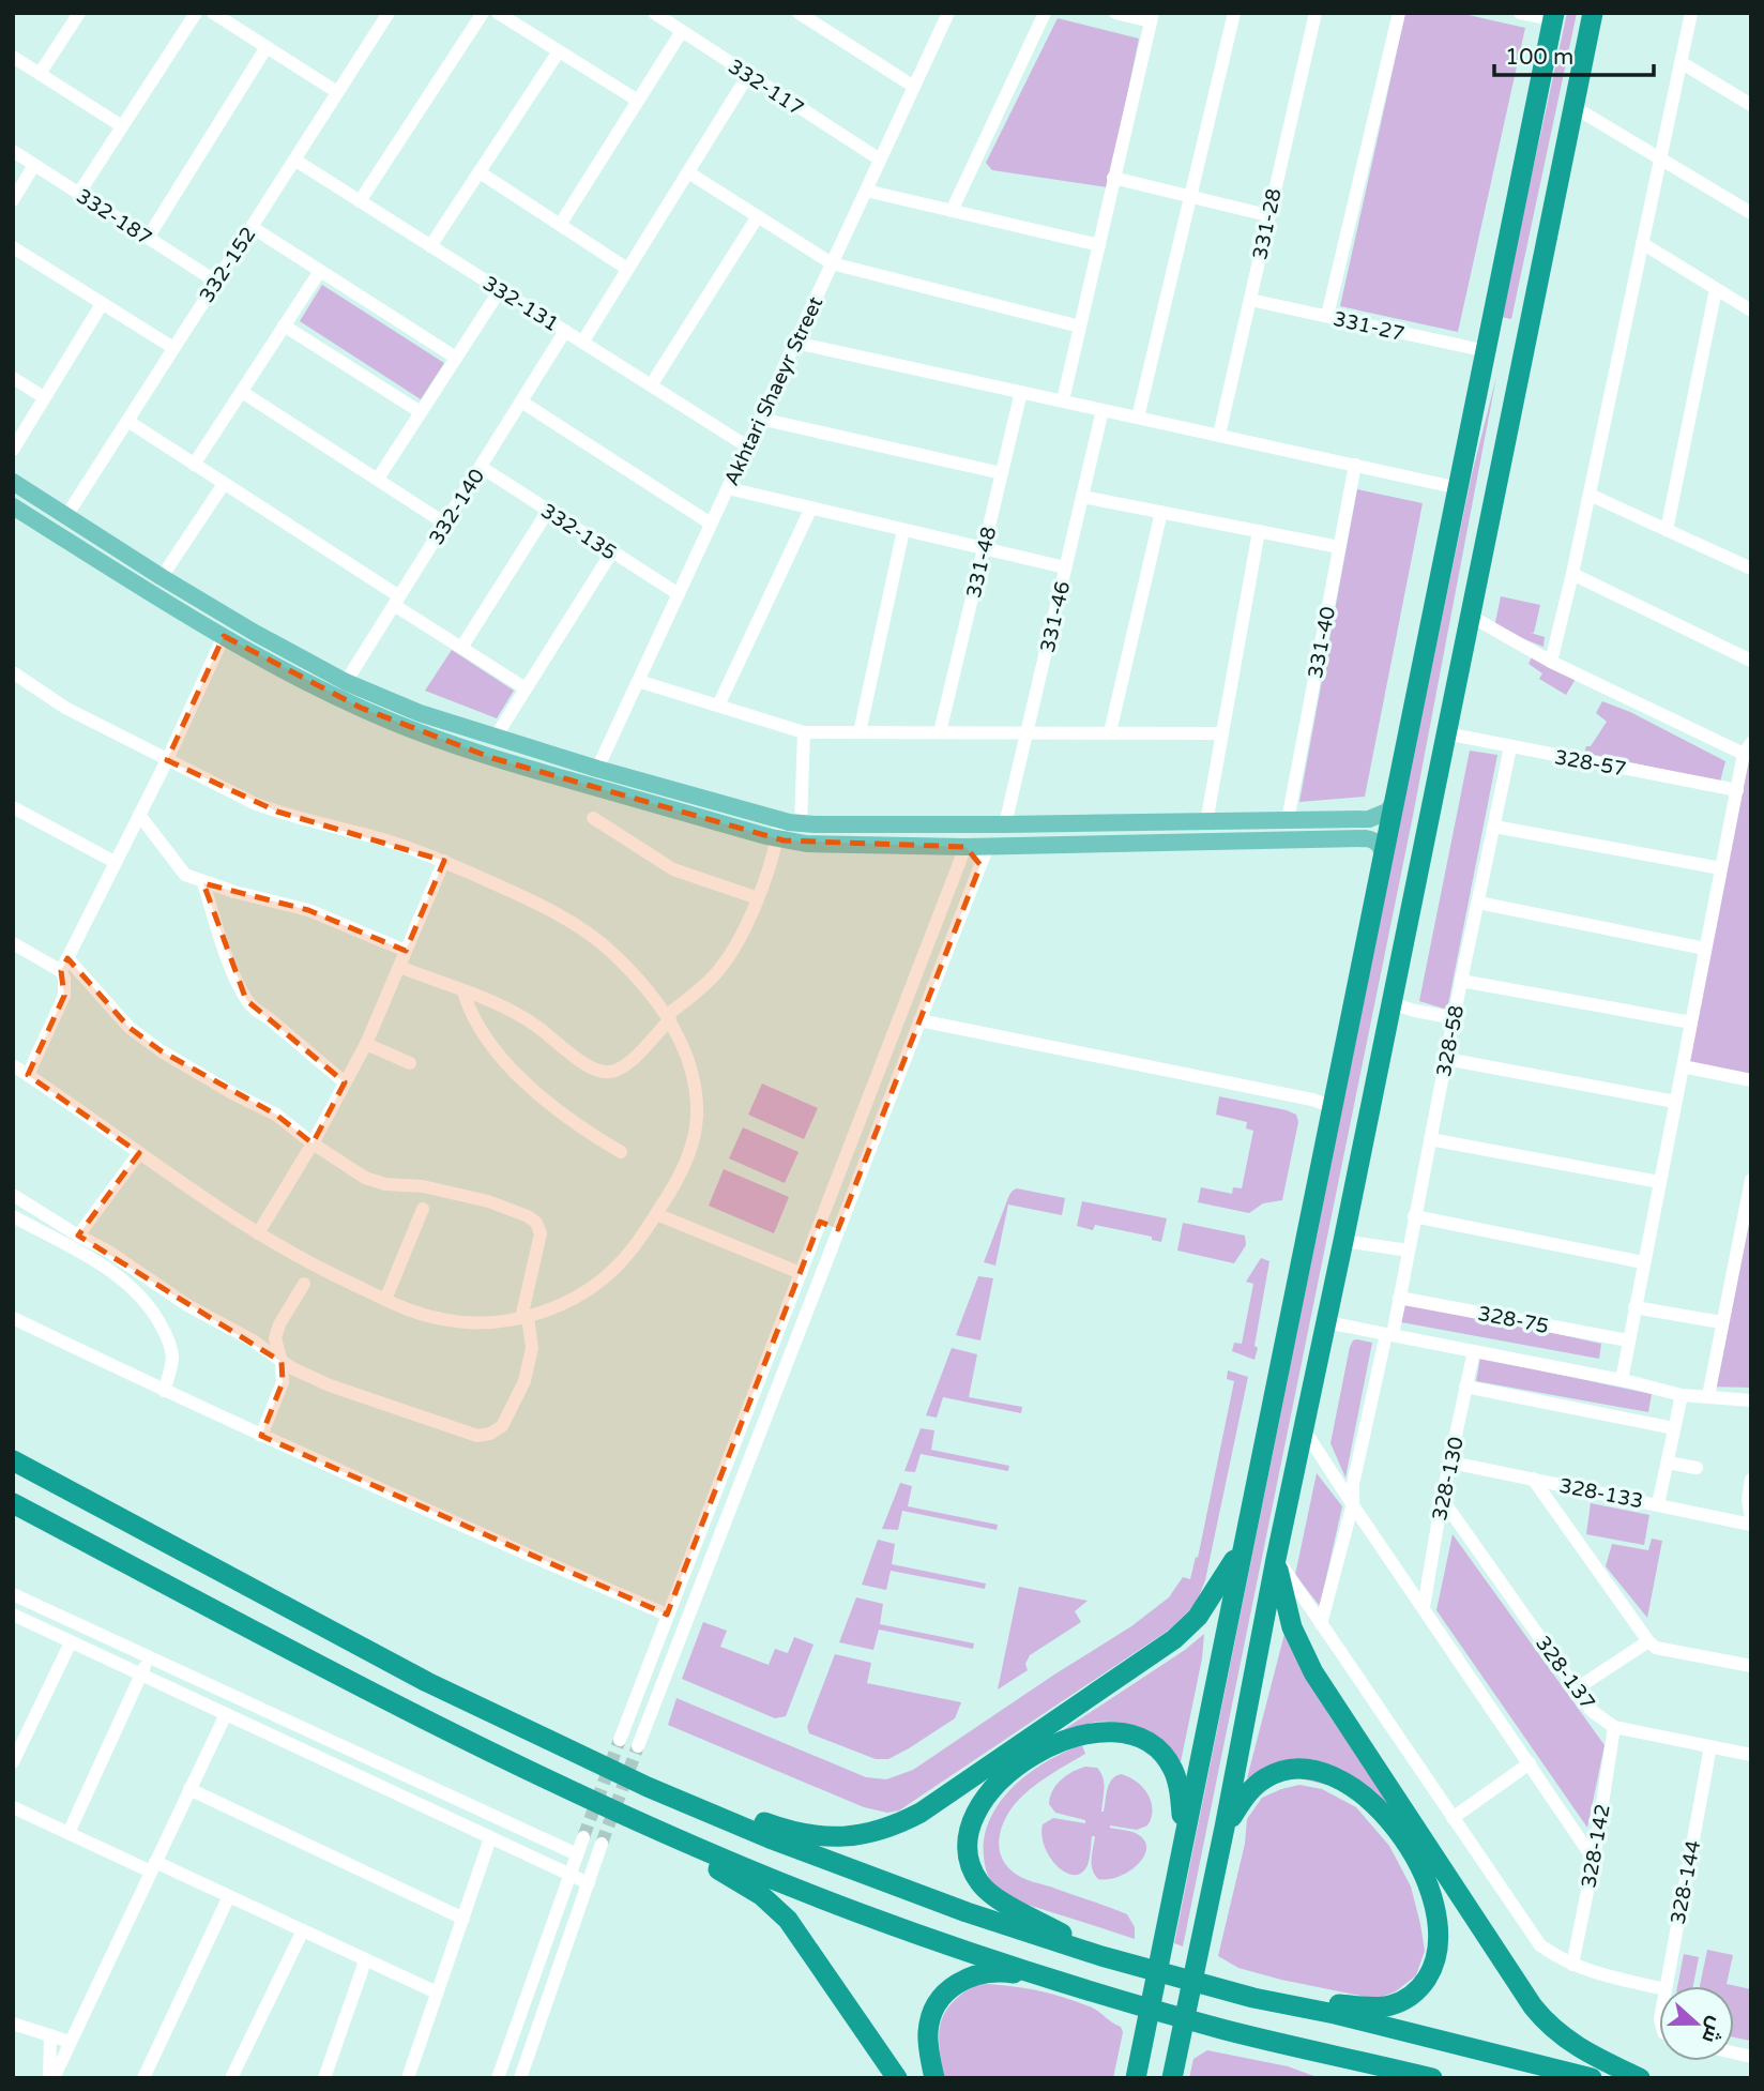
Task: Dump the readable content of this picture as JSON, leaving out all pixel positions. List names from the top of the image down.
{
  "streets": {
    "street": [
      "332-117",
      "332-187",
      "331-28",
      "332-152",
      "332-131",
      "331-27",
      "Akhtari Shaeyr Street",
      "332-140",
      "332-135",
      "331-48",
      "331-46",
      "331-40",
      "328-57",
      "328-58",
      "328-75",
      "328-130",
      "328-133",
      "328-137",
      "328-142",
      "328-144"
    ]
  },
  "crossings": [
    ["332-117", "Akhtari Shaeyr Street"],
    ["332-187", "332-152"],
    ["331-28", "331-27"],
    ["332-152", "332-131"],
    ["332-131", "Akhtari Shaeyr Street"],
    ["332-131", "332-140"],
    ["Akhtari Shaeyr Street", "332-135"],
    ["332-140", "332-135"],
    ["328-57", "328-58"],
    ["328-58", "328-75"],
    ["328-130", "328-133"],
    ["328-130", "328-137"],
    ["328-137", "328-142"],
    ["328-137", "328-144"]
  ],
  "scale_bar": "100 m",
  "north": "right"
}
